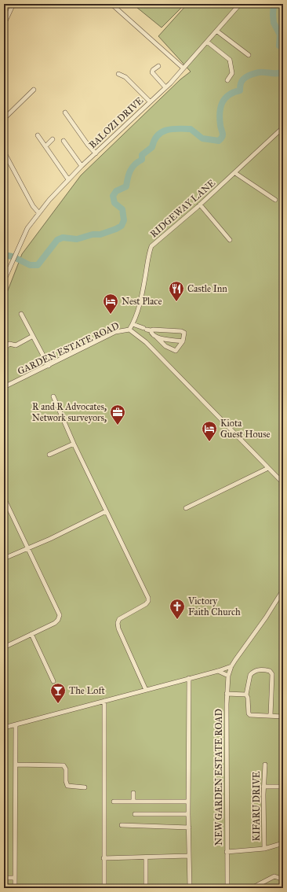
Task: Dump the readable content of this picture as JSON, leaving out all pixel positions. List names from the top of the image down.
{
  "streets": {
    "street": [
      "BALOZI DRIVE",
      "RIDGEWAY LANE",
      "GARDEN ESTATE ROAD",
      "NEW GARDEN ESTATE ROAD",
      "KIFARU DRIVE"
    ]
  },
  "crossings": [
    ["RIDGEWAY LANE", "GARDEN ESTATE ROAD"]
  ],
  "places": {
    "restaurant": ["Castle Inn"],
    "hotel": ["Nest Place", "Kiota Guest House"],
    "office": ["R and R Advocates, Network surveyors,"],
    "church": ["Victory Faith Church"],
    "bar": ["The Loft"]
  }
}
